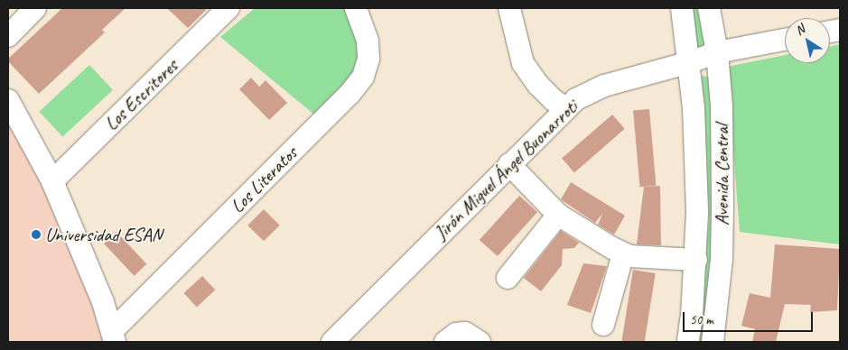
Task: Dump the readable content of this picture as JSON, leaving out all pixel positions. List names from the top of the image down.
{
  "streets": {
    "street": [
      "Los Escritores",
      "Jirón Miguel Ángel Buonarroti",
      "Avenida Central",
      "Los Literatos"
    ]
  },
  "crossings": [
    ["Jirón Miguel Ángel Buonarroti", "Avenida Central"]
  ],
  "places": ["Universidad ESAN"],
  "scale_bar": "50 m",
  "north": "top left"
}
